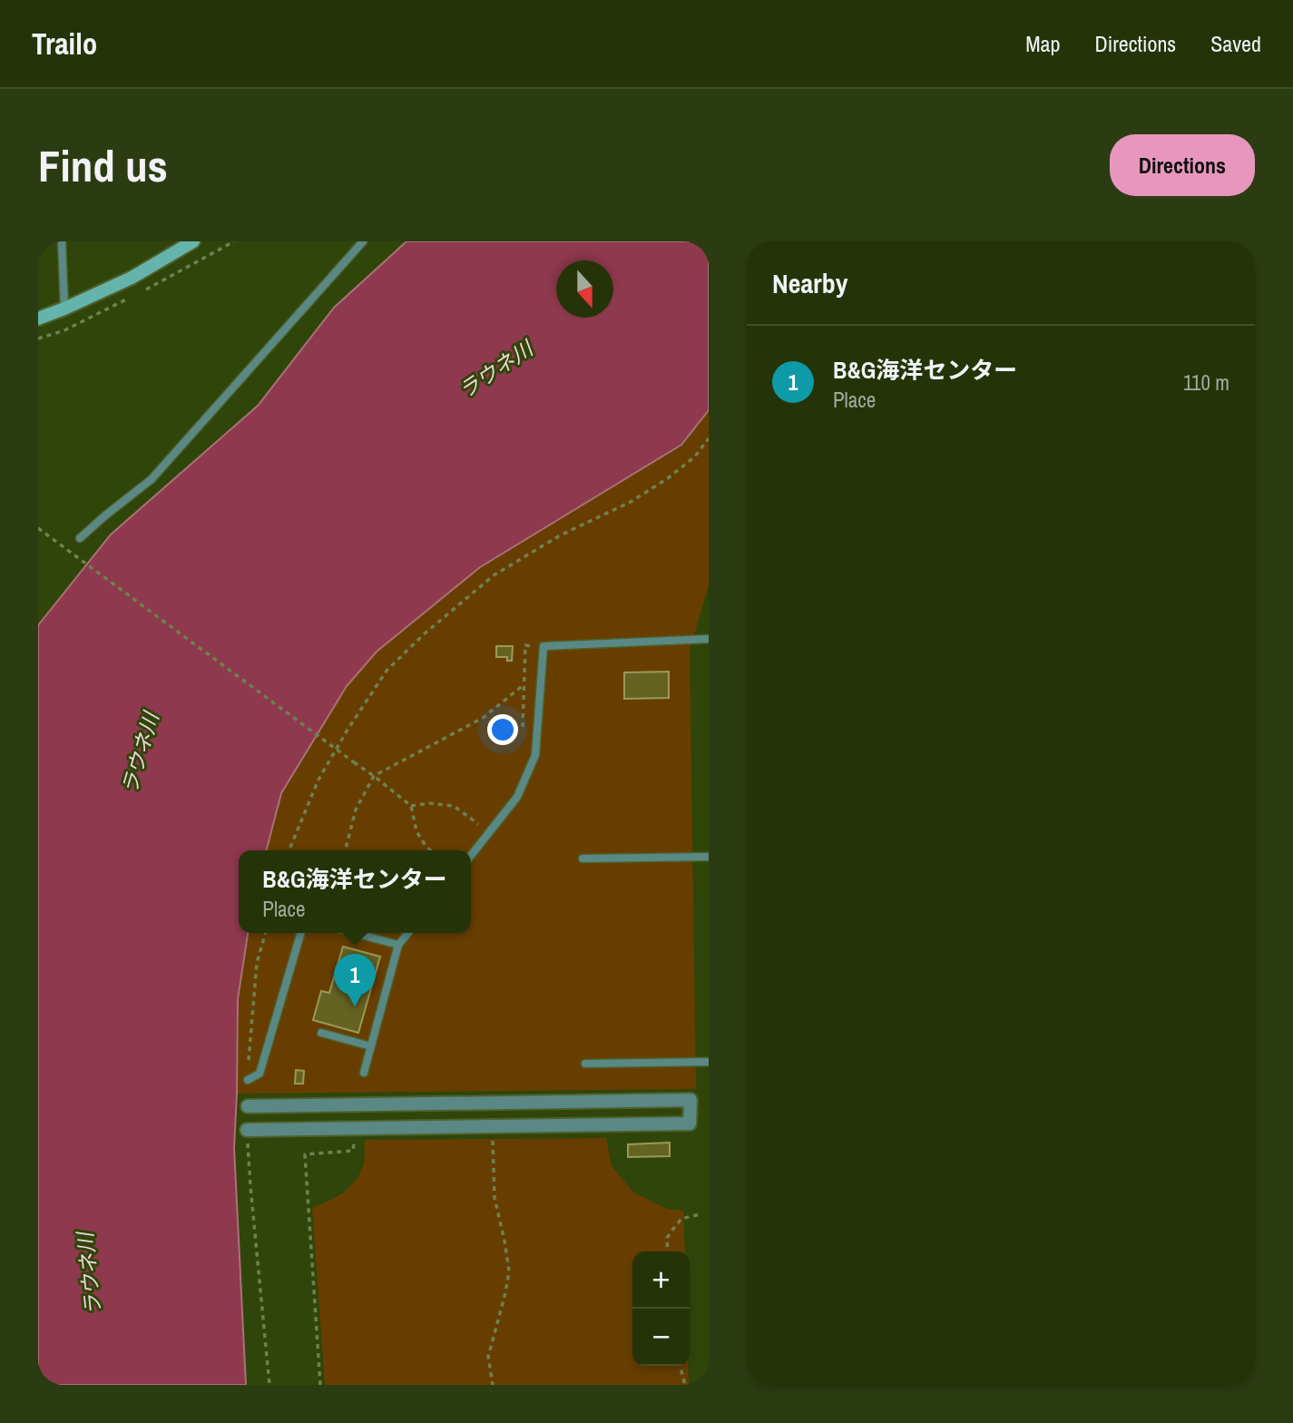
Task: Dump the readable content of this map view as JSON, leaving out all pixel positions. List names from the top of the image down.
{
  "water": ["ラウネ川"],
  "north": "bottom",
  "page": {
    "header": "Trailo",
    "nav": ["Map", "Directions", "Saved"],
    "buttons": "Directions",
    "title": "Find us",
    "heading": "Nearby",
    "list": [
      {
        "mark": "1",
        "name": "B&G海洋センター",
        "note": "Place",
        "value": "110 m"
      }
    ],
    "popup": ["B&G海洋センター", "Place"],
    "pins": "1",
    "map_buttons": ["+", "−"]
  }
}
